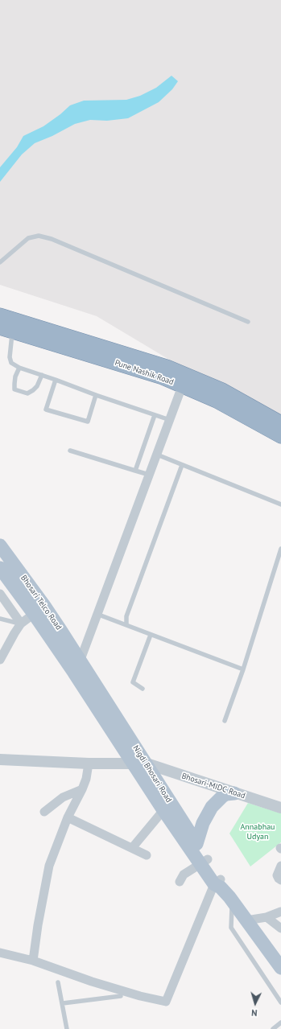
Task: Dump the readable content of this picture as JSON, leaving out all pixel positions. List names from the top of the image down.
{
  "streets": {
    "highway": ["Pune Nashik Road"],
    "main road": ["Bhosari Telco Road", "Nigdi Bhosari Road"],
    "street": ["Bhosari-MIDC Road"]
  },
  "crossings": [
    ["Bhosari Telco Road", "Nigdi Bhosari Road"],
    ["Nigdi Bhosari Road", "Bhosari-MIDC Road"]
  ],
  "parks": ["Annabhau Udyan"],
  "north": "bottom"
}
